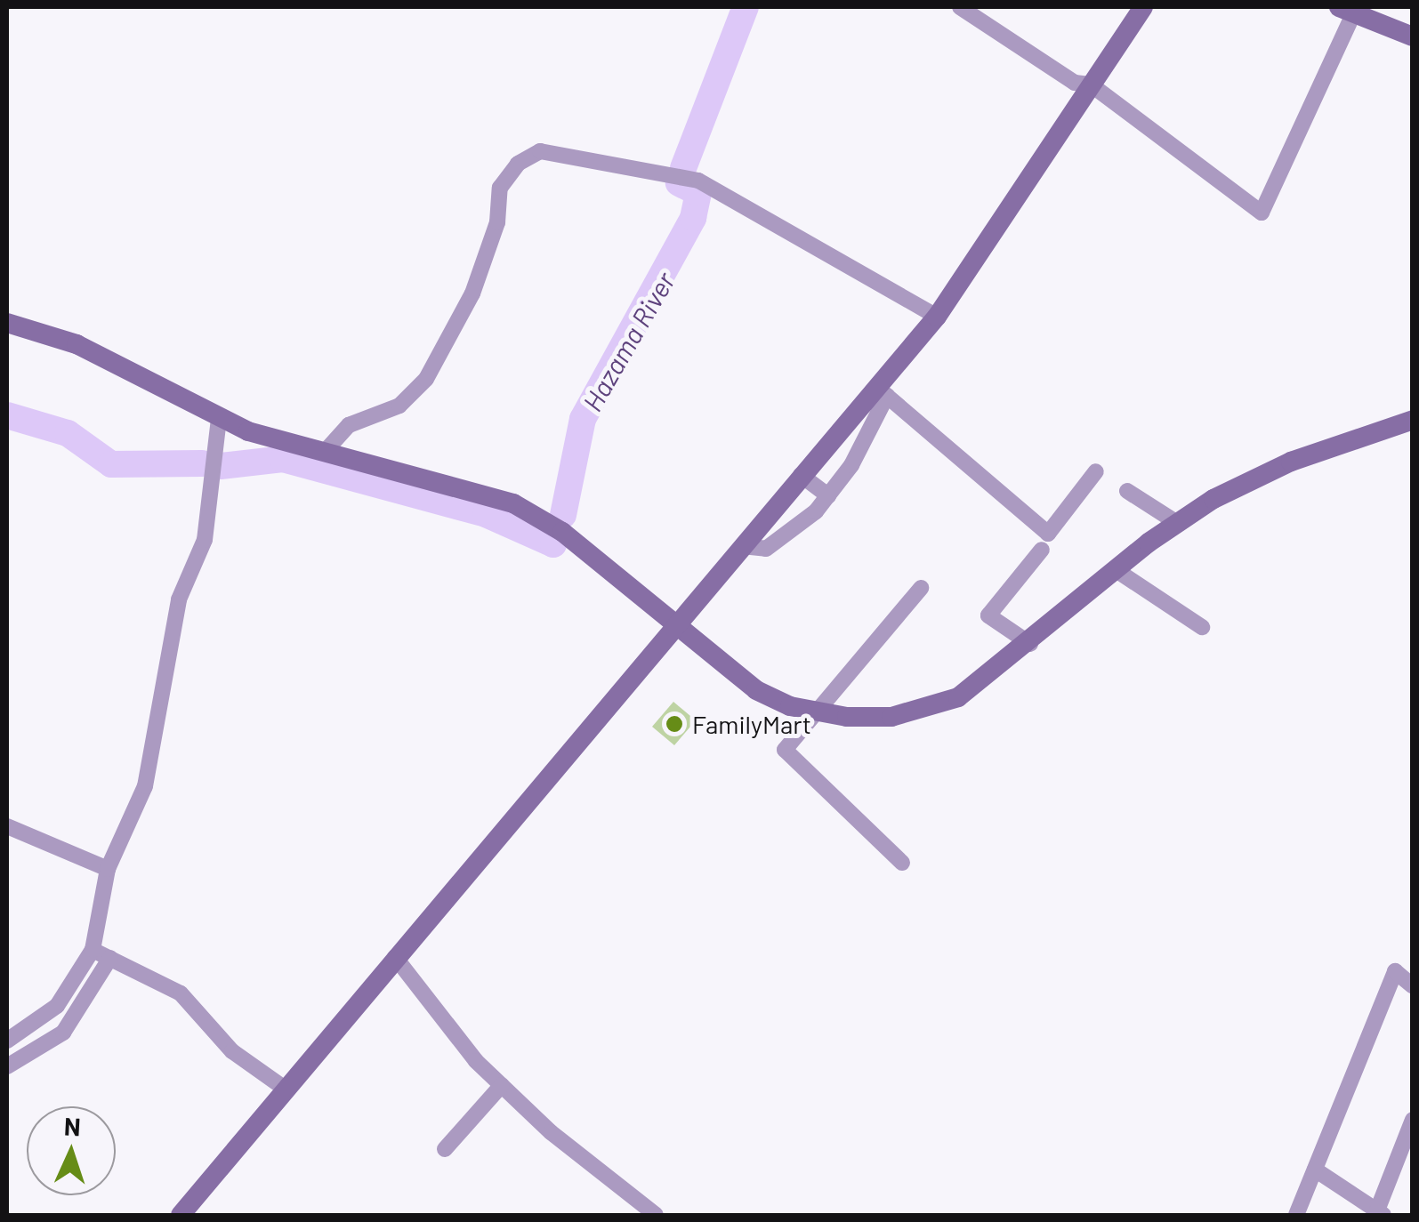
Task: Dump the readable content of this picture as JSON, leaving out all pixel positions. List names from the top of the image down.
{
  "water": ["Hazama River"],
  "places": ["FamilyMart"],
  "north": "top"
}
